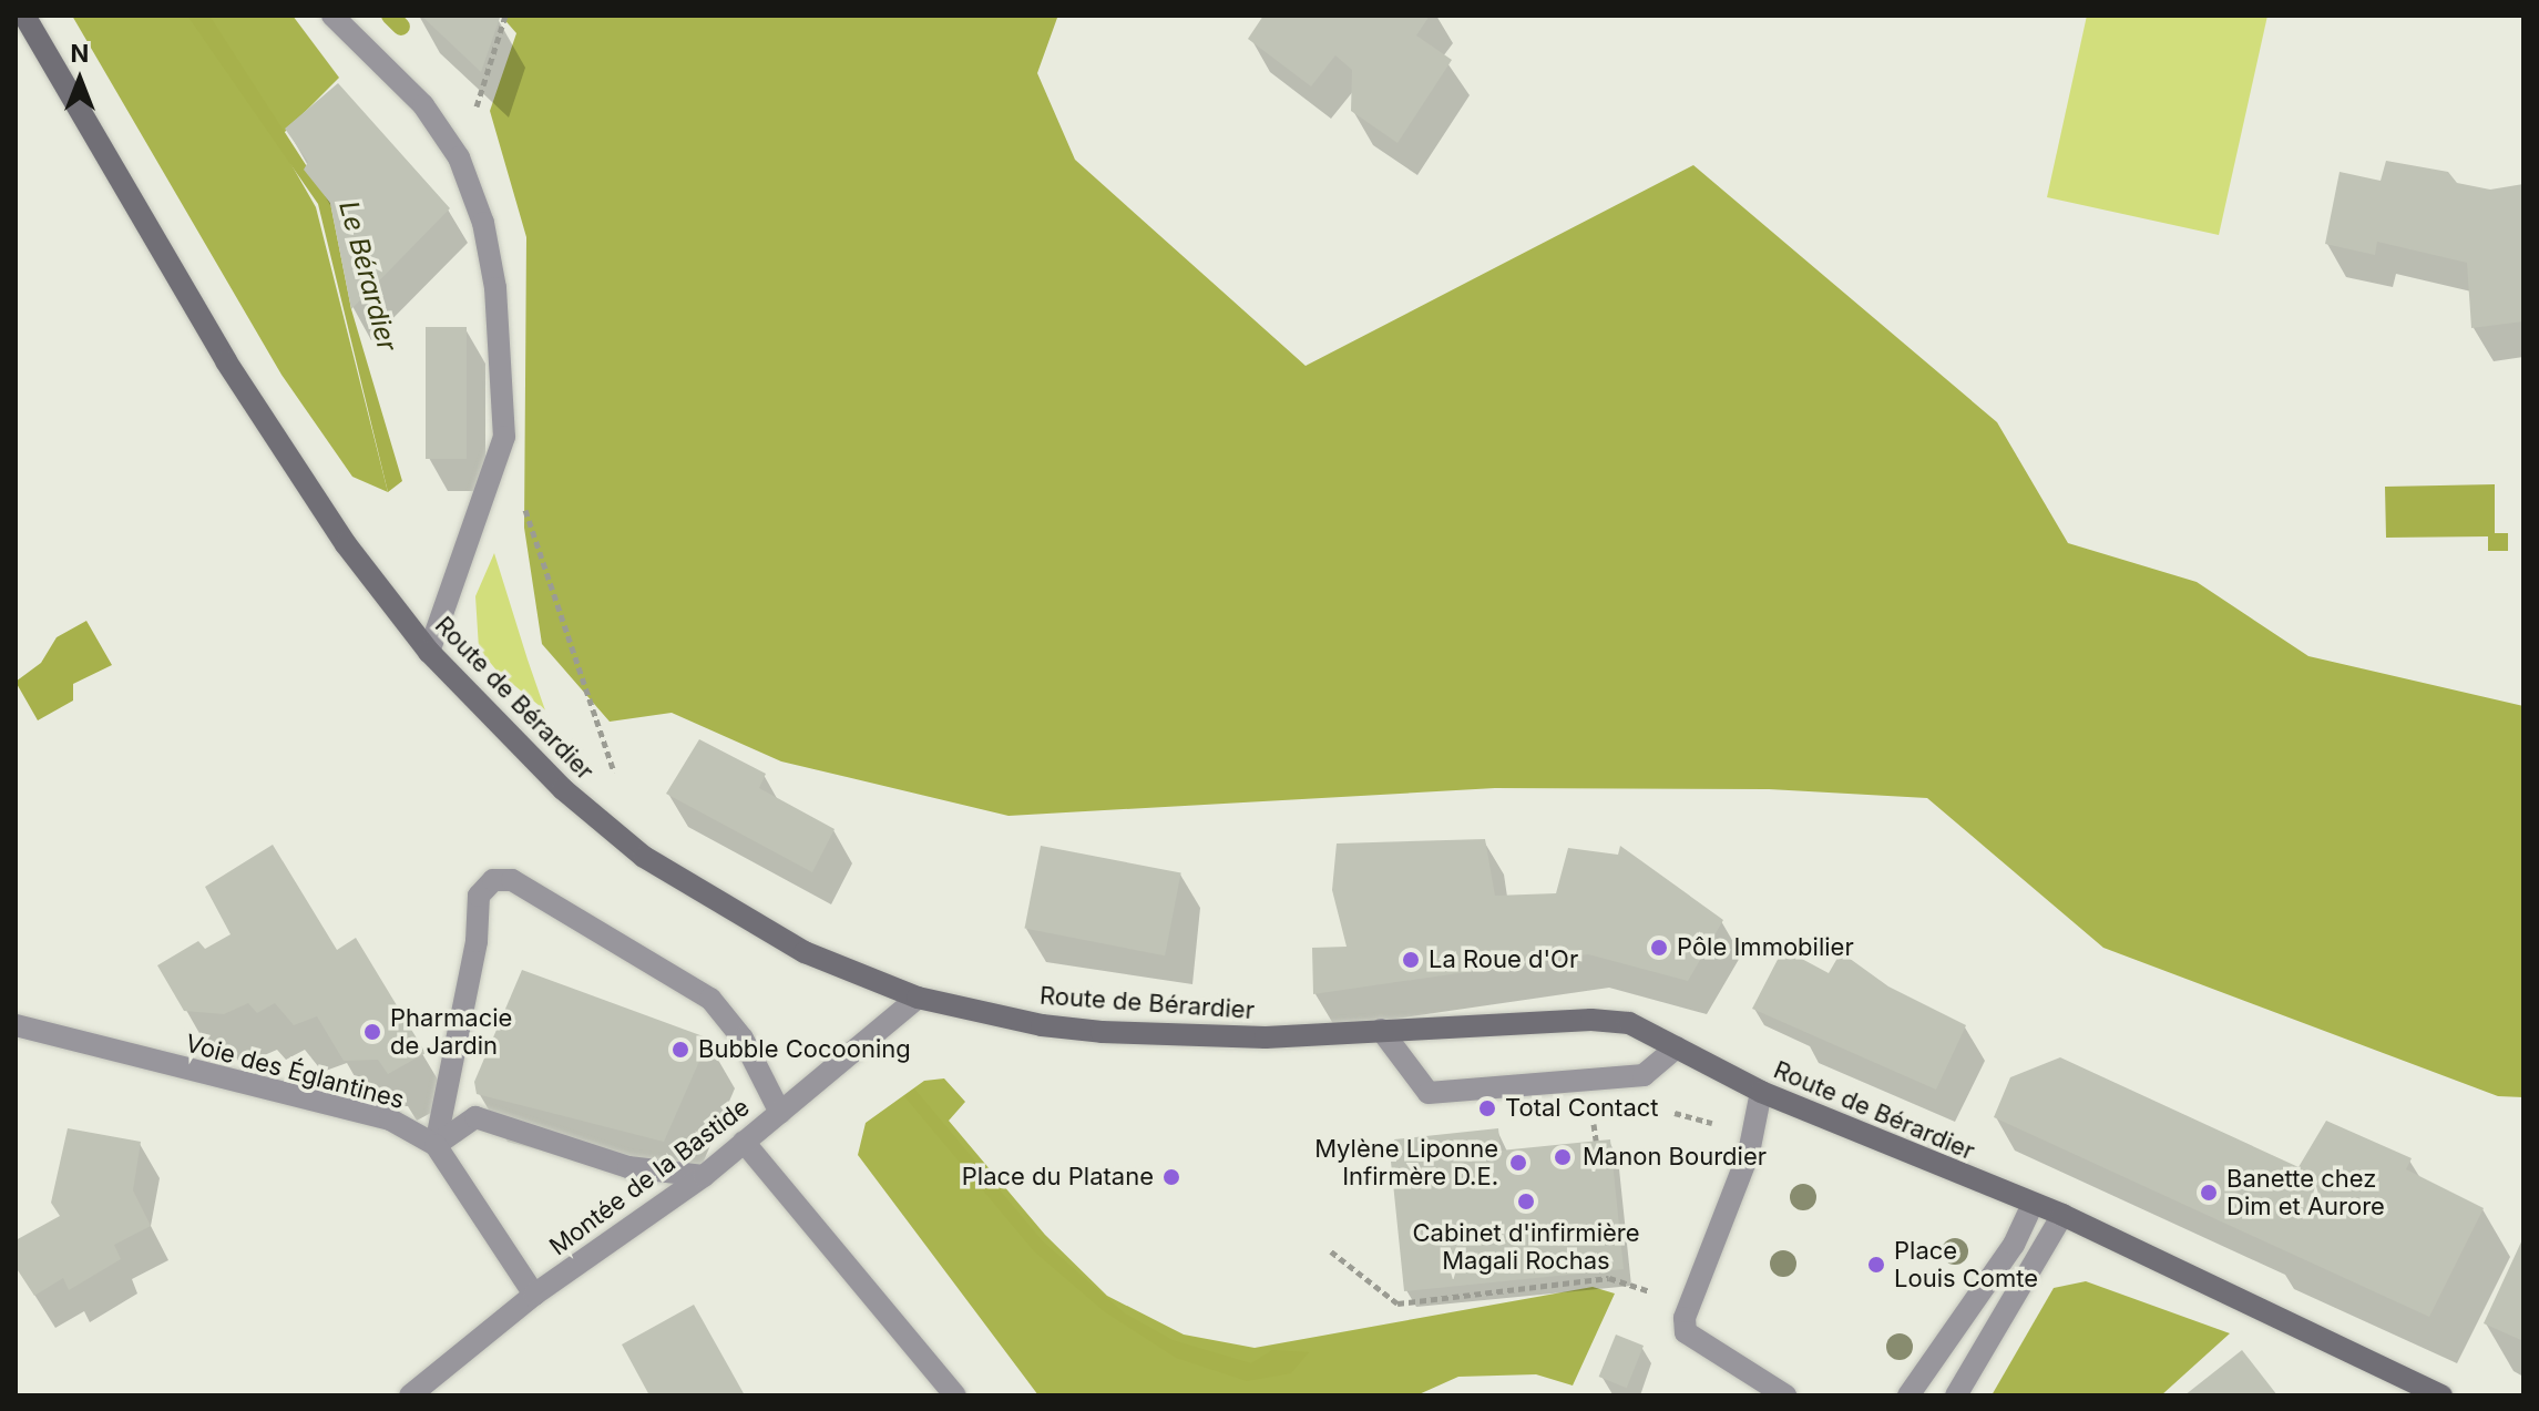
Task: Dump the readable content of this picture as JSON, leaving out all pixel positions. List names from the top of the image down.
{
  "streets": {
    "main road": ["Route de Bérardier"],
    "street": ["Voie des Églantines", "Montée de la Bastide"]
  },
  "crossings": [
    ["Route de Bérardier", "Montée de la Bastide"],
    ["Voie des Églantines", "Montée de la Bastide"]
  ],
  "water": ["Le Bérardier"],
  "places": [
    "Pôle Immobilier",
    "La Roue d'Or",
    "Pharmacie de Jardin",
    "Bubble Cocooning",
    "Total Contact",
    "Manon Bourdier",
    "Mylène Liponne Infirmère D.E.",
    "Place du Platane",
    "Banette chez Dim et Aurore",
    "Cabinet d'infirmière Magali Rochas",
    "Place Louis Comte"
  ],
  "north": "top"
}
